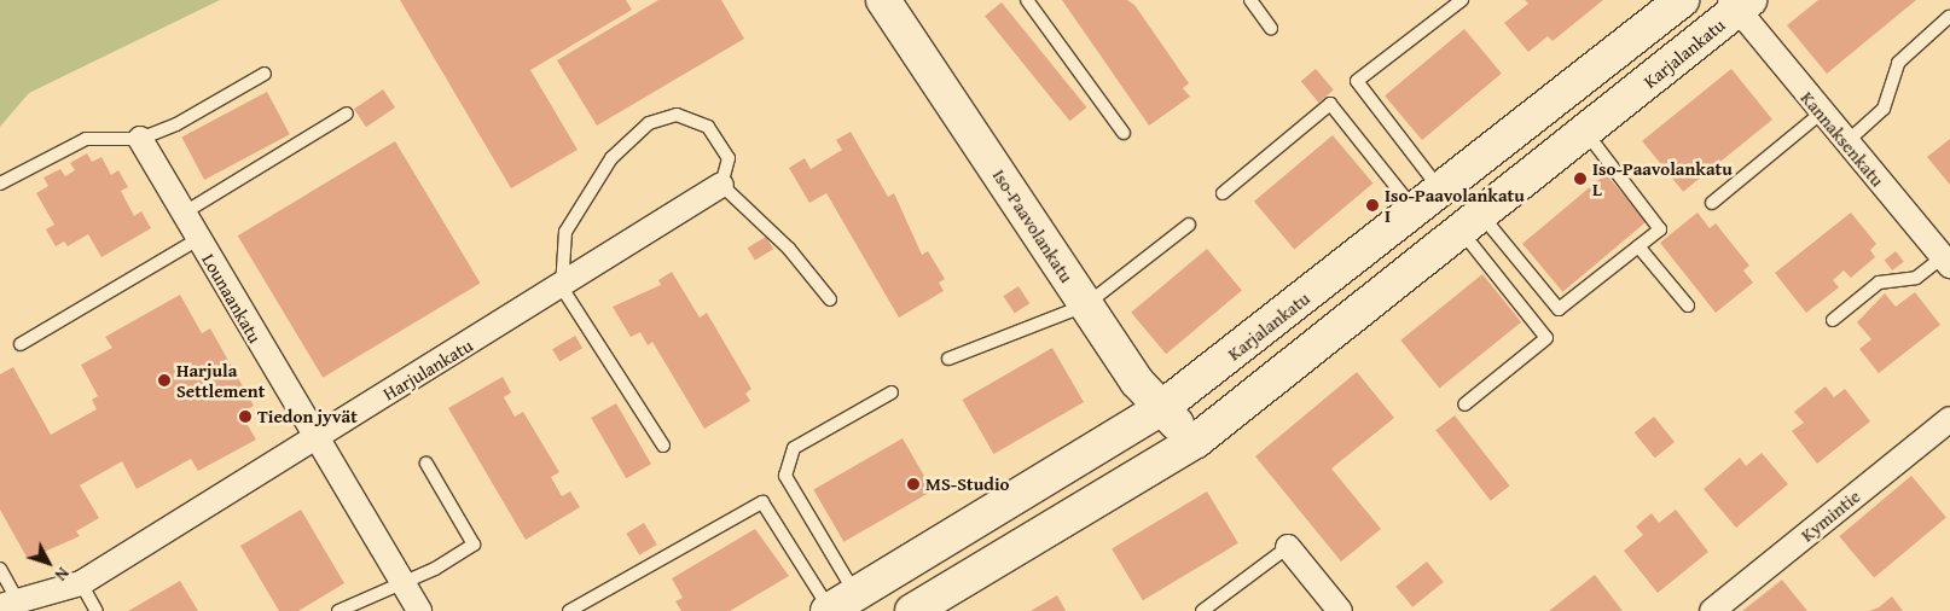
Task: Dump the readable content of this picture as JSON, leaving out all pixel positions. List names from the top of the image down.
{
  "streets": {
    "main road": ["Karjalankatu", "Iso-Paavolankatu"],
    "street": [
      "Kannaksenkatu",
      "Lounaankatu",
      "Harjulankatu",
      "Kymintie"
    ]
  },
  "crossings": [
    ["Karjalankatu", "Kannaksenkatu"],
    ["Karjalankatu", "Iso-Paavolankatu"],
    ["Lounaankatu", "Harjulankatu"]
  ],
  "places": [
    "Iso-Paavolankatu L",
    "Iso-Paavolankatu I",
    "Harjula Settlement",
    "Tiedon jyvät",
    "MS-Studio"
  ],
  "north": "bottom right"
}
